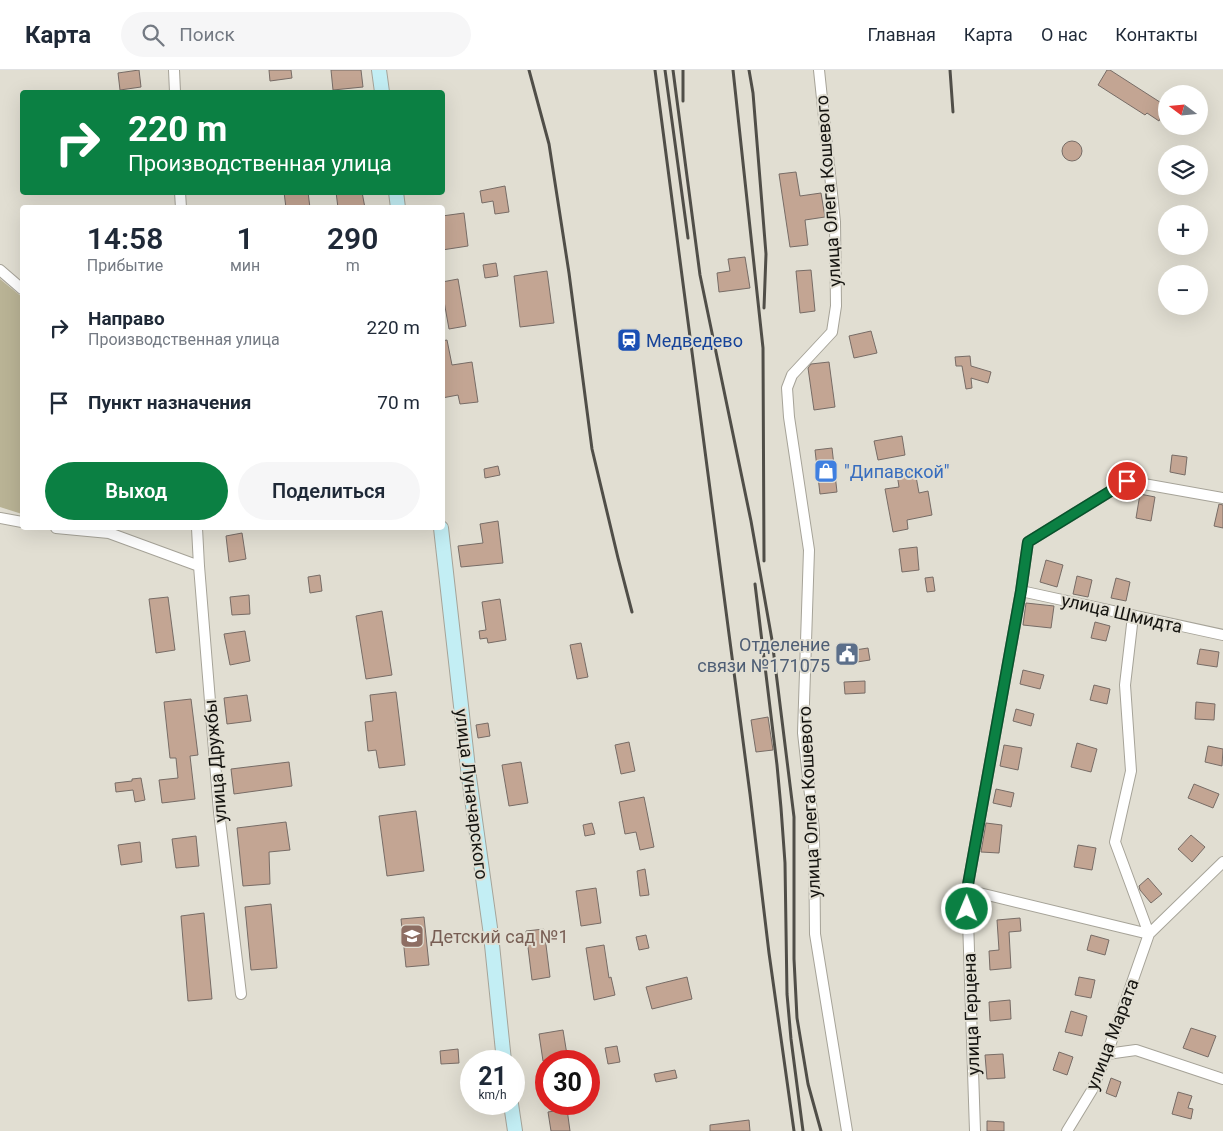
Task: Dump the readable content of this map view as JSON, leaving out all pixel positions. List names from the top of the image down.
{
  "streets": {
    "street": [
      "улица Олега Кошевого",
      "улица Шмидта",
      "улица Дружбы",
      "улица Луначарского",
      "улица Герцена",
      "улица Марата"
    ]
  },
  "crossings": [
    ["улица Шмидта", "улица Герцена"]
  ],
  "places": {
    "station": ["Медведево"],
    "shop": ["\"Дипавской\""],
    "public building": ["Отделение связи №171075"],
    "school or university": ["Детский сад №1"]
  },
  "north": "left",
  "page": {
    "header": "Карта",
    "search": "Поиск",
    "nav": [
      "Главная",
      "Карта",
      "О нас",
      "Контакты"
    ],
    "map_buttons": ["+", "−"],
    "turn": ["220 m", "Производственная улица"],
    "eta": [
      "14:58",
      "Прибытие",
      "1",
      "мин",
      "290",
      "m"
    ],
    "list": [
      {
        "name": "Направо",
        "note": "Производственная улица",
        "value": "220 m"
      },
      {
        "name": "Пункт назначения",
        "value": "70 m"
      }
    ],
    "buttons": ["Выход", "Поделиться"],
    "speed": "21 km/h",
    "limit": "30"
  }
}
